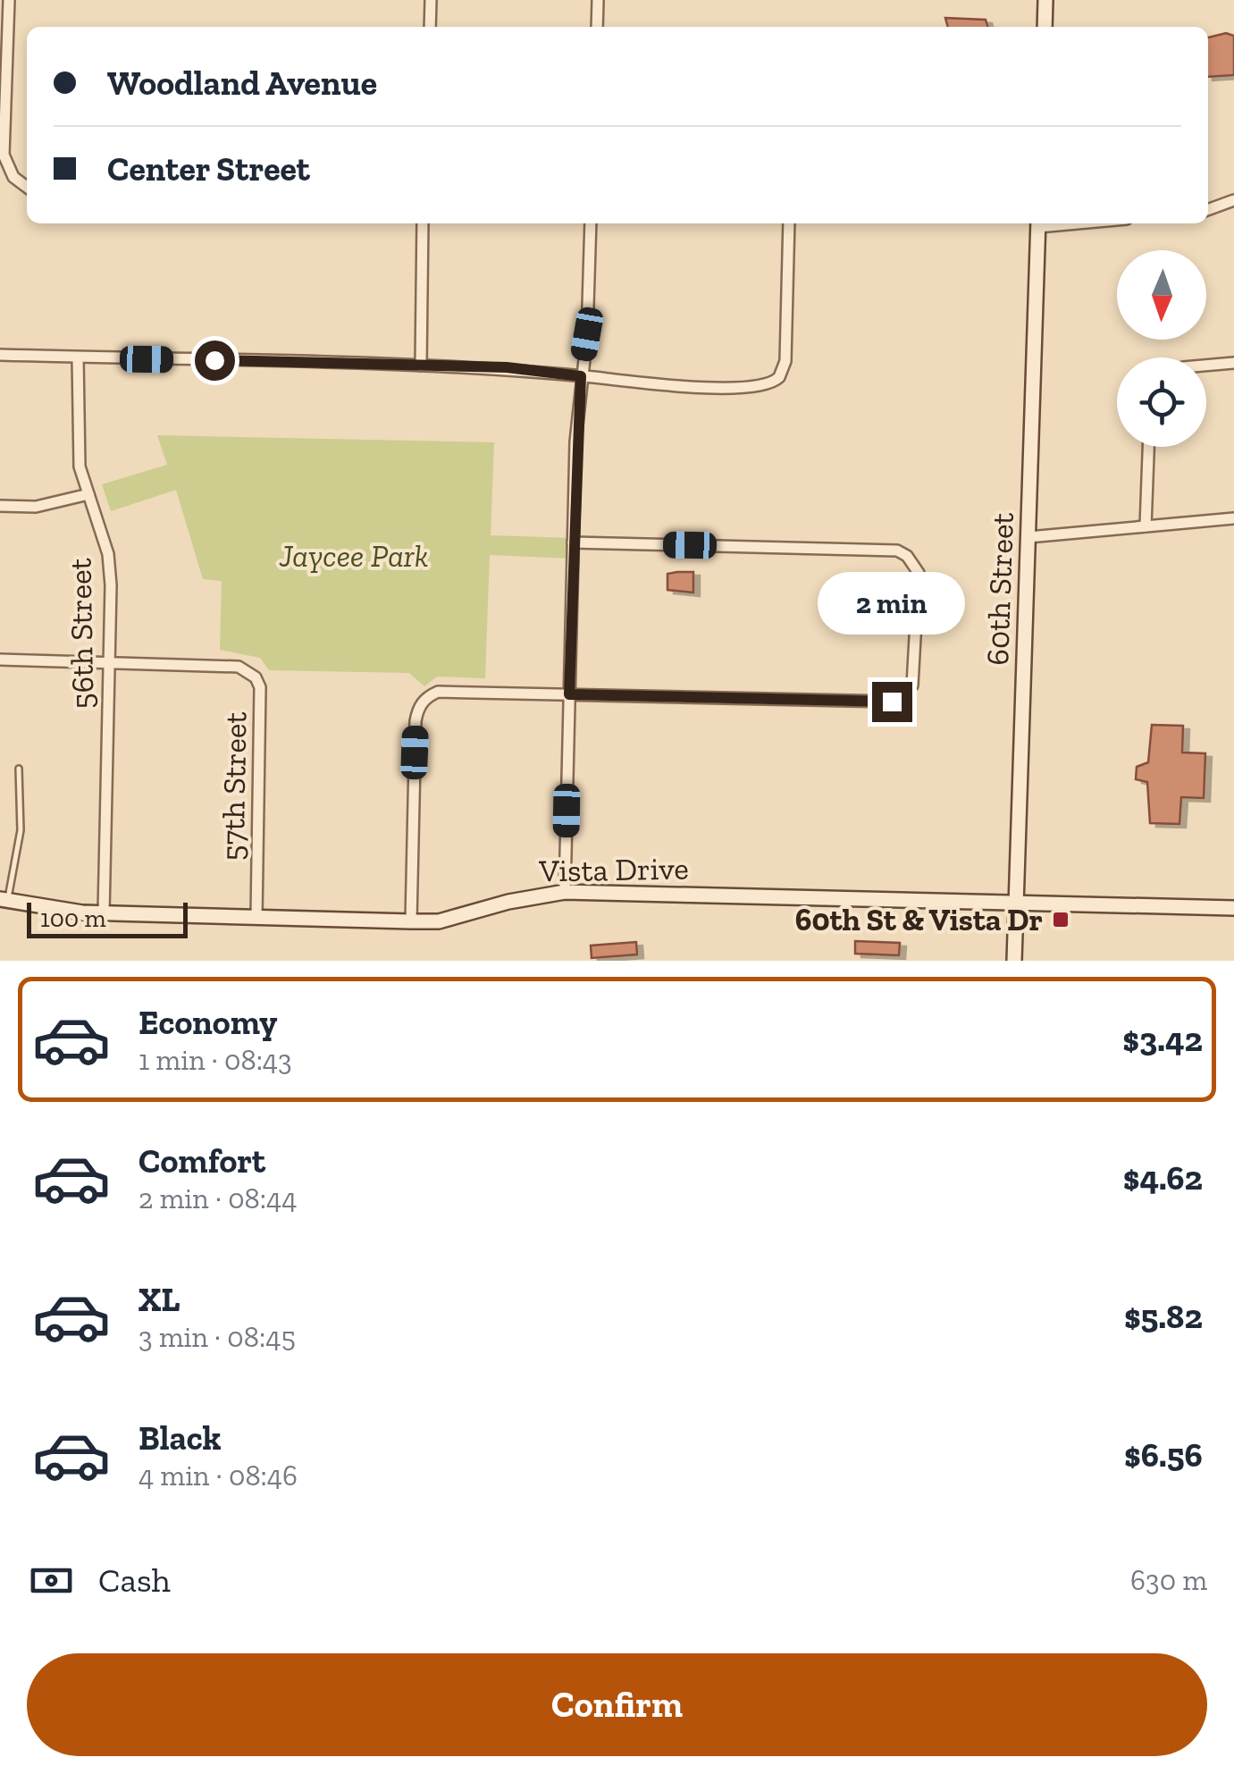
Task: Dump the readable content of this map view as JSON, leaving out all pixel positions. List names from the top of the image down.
{
  "streets": {
    "street": [
      "60th Street",
      "56th Street",
      "57th Street",
      "Vista Drive"
    ]
  },
  "crossings": [
    ["60th Street", "Vista Drive"],
    ["56th Street", "57th Street"],
    ["56th Street", "Vista Drive"],
    ["57th Street", "Vista Drive"]
  ],
  "parks": ["Jaycee Park"],
  "places": {
    "transit": ["60th St & Vista Dr"]
  },
  "scale_bar": "100 m",
  "north": "bottom",
  "page": {
    "banner": ["Woodland Avenue", "Center Street"],
    "bubble": "2 min",
    "scale": "100 m",
    "list": [
      {
        "name": "Economy",
        "note": "1 min · 08:43",
        "value": "$3.42"
      },
      {
        "name": "Comfort",
        "note": "2 min · 08:44",
        "value": "$4.62"
      },
      {
        "name": "XL",
        "note": "3 min · 08:45",
        "value": "$5.82"
      },
      {
        "name": "Black",
        "note": "4 min · 08:46",
        "value": "$6.56"
      }
    ],
    "pay": ["Cash", "630 m"],
    "buttons": "Confirm"
  }
}
